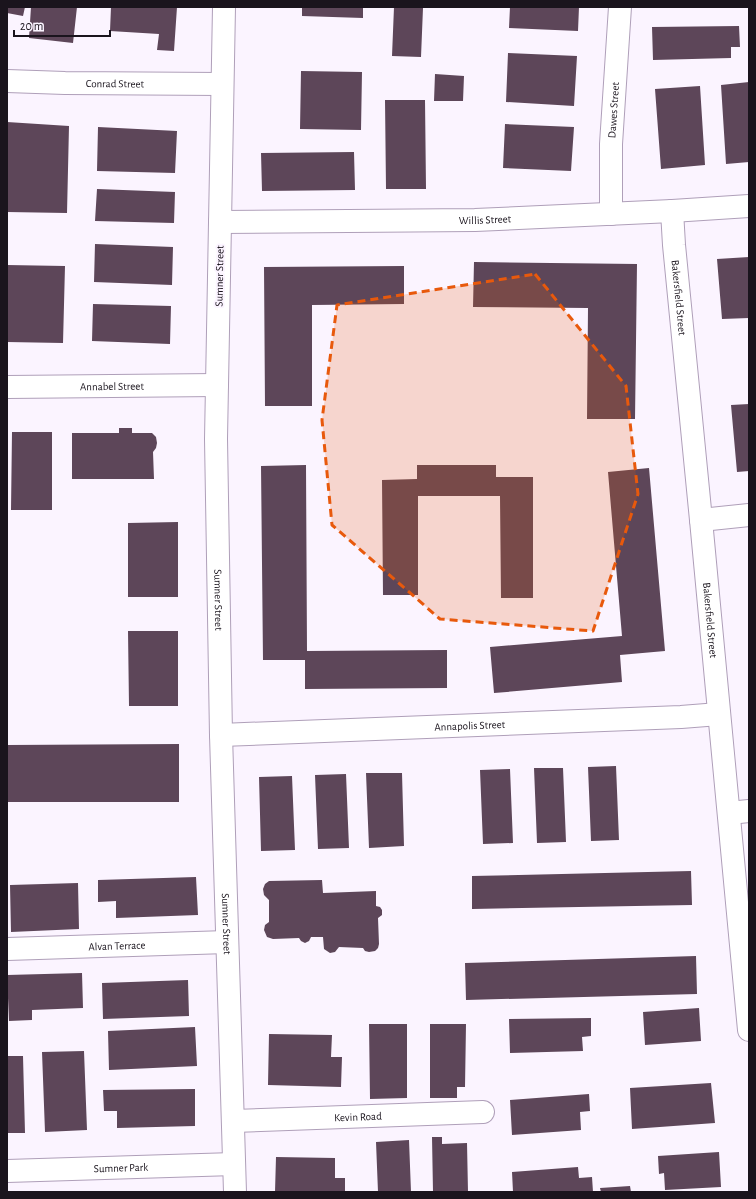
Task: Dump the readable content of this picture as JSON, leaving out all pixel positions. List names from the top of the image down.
{
  "streets": {
    "street": [
      "Conrad Street",
      "Dawes Street",
      "Willis Street",
      "Sumner Street",
      "Bakersfield Street",
      "Annabel Street",
      "Annapolis Street",
      "Alvan Terrace",
      "Kevin Road",
      "Sumner Park"
    ]
  },
  "crossings": [
    ["Conrad Street", "Sumner Street"],
    ["Dawes Street", "Willis Street"],
    ["Willis Street", "Sumner Street"],
    ["Willis Street", "Bakersfield Street"],
    ["Sumner Street", "Annabel Street"],
    ["Sumner Street", "Annapolis Street"],
    ["Sumner Street", "Alvan Terrace"],
    ["Sumner Street", "Kevin Road"],
    ["Sumner Street", "Sumner Park"],
    ["Bakersfield Street", "Annapolis Street"]
  ],
  "scale_bar": "20 m"
}
